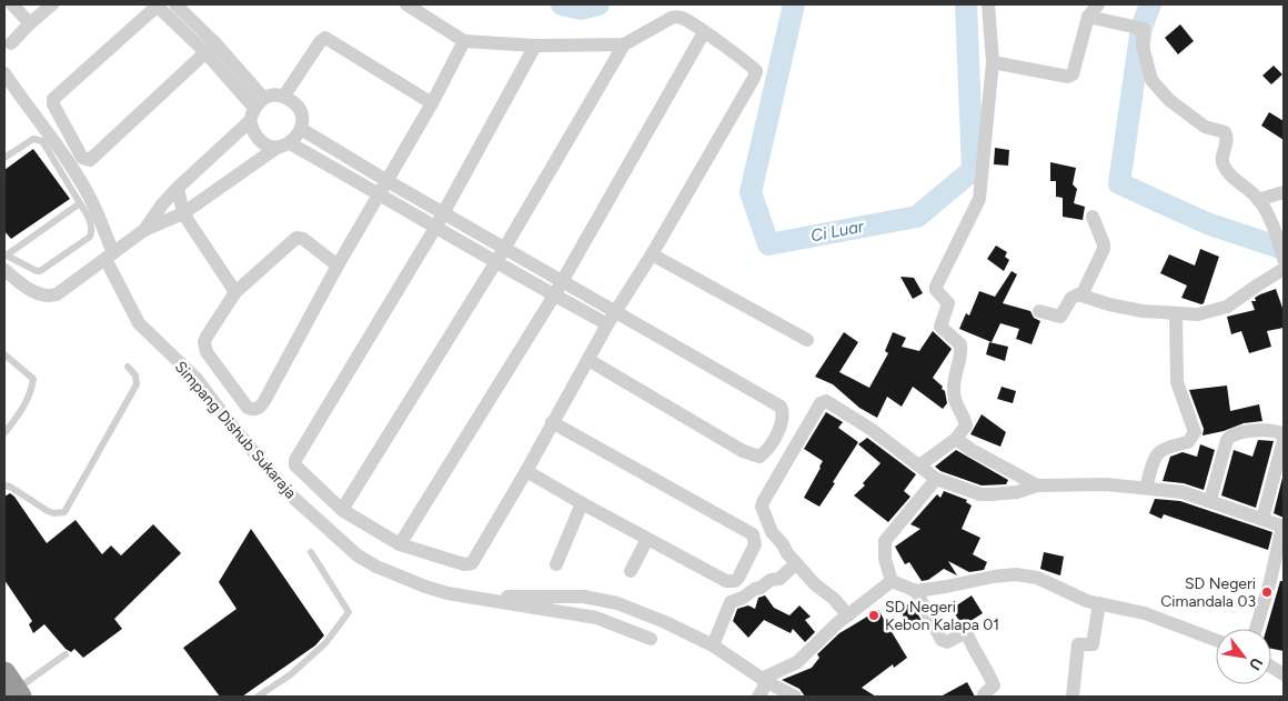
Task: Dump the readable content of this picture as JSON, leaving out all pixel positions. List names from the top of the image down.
{
  "streets": {
    "street": ["Simpang Dishub Sukaraja"]
  },
  "water": ["Ci Luar"],
  "places": ["SD Negeri Cimandala 03", "SD Negeri Kebon Kalapa 01"],
  "north": "bottom right"
}
